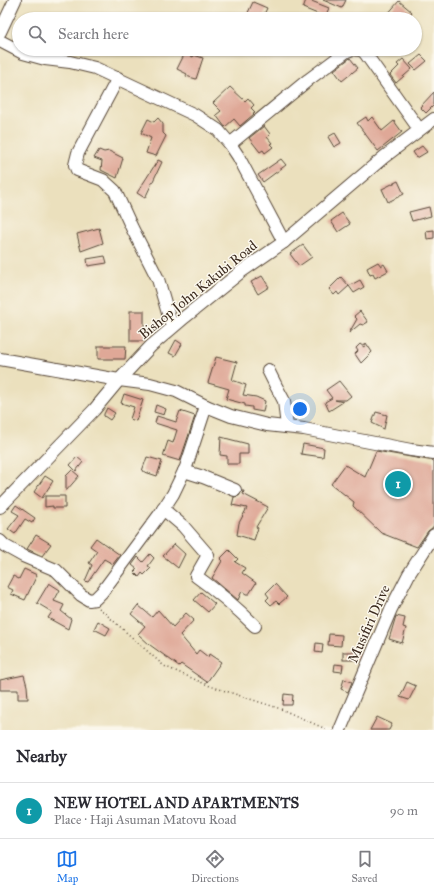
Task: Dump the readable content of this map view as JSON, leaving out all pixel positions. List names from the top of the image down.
{
  "streets": {
    "street": ["Bishop John Kakubi Road", "Musifiri Drive"]
  },
  "page": {
    "search": "Search here",
    "pins": "1",
    "heading": "Nearby",
    "list": [
      {
        "mark": "1",
        "name": "NEW HOTEL AND APARTMENTS",
        "note": "Place · Haji Asuman Matovu Road",
        "value": "90 m"
      }
    ],
    "nav": ["Map", "Directions", "Saved"]
  }
}
